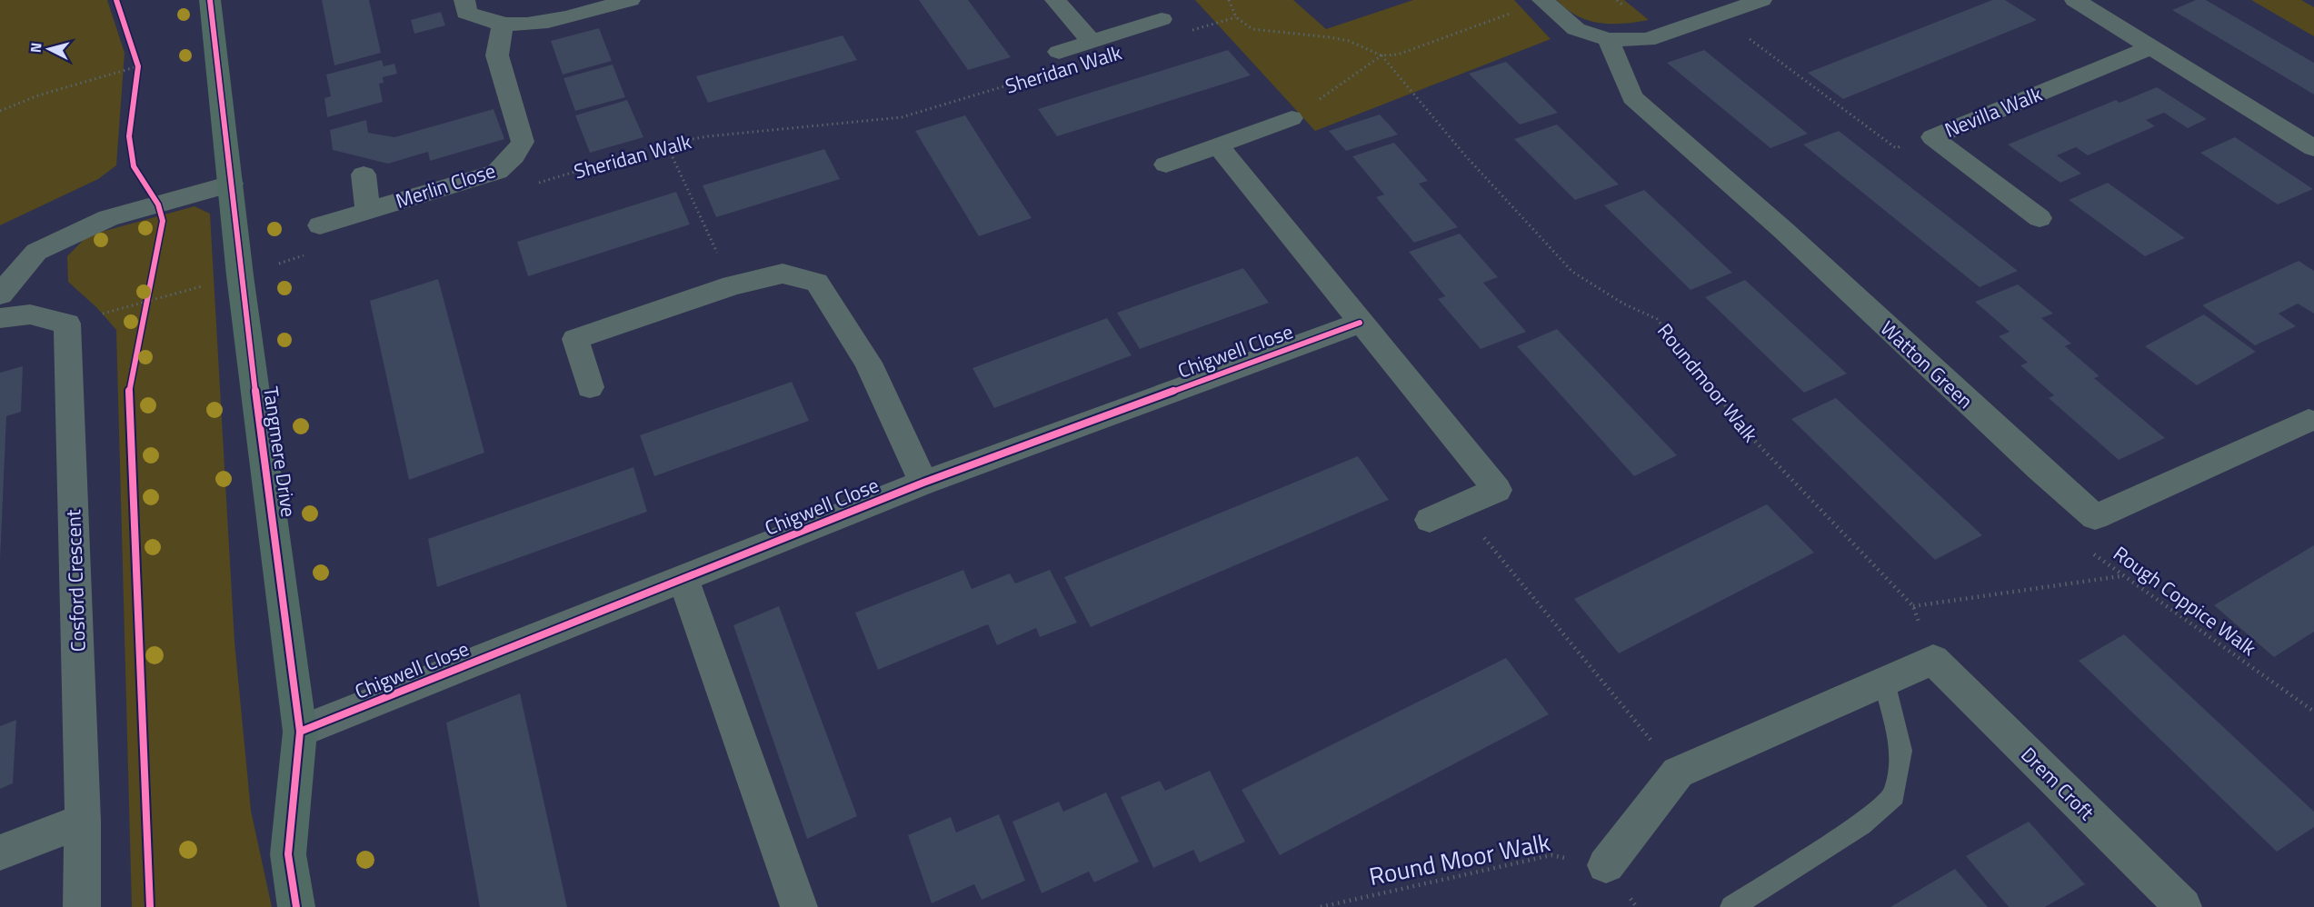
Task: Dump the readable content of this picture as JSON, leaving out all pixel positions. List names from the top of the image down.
{
  "streets": {
    "street": [
      "Sheridan Walk",
      "Nevilla Walk",
      "Merlin Close",
      "Chigwell Close",
      "Watton Green",
      "Tangmere Drive",
      "Cosford Crescent",
      "Drem Croft"
    ],
    "path": ["Roundmoor Walk", "Rough Coppice Walk", "Round Moor Walk"]
  },
  "crossings": [
    ["Chigwell Close", "Tangmere Drive"],
    ["Watton Green", "Rough Coppice Walk"],
    ["Roundmoor Walk", "Drem Croft"]
  ],
  "north": "left"
}
